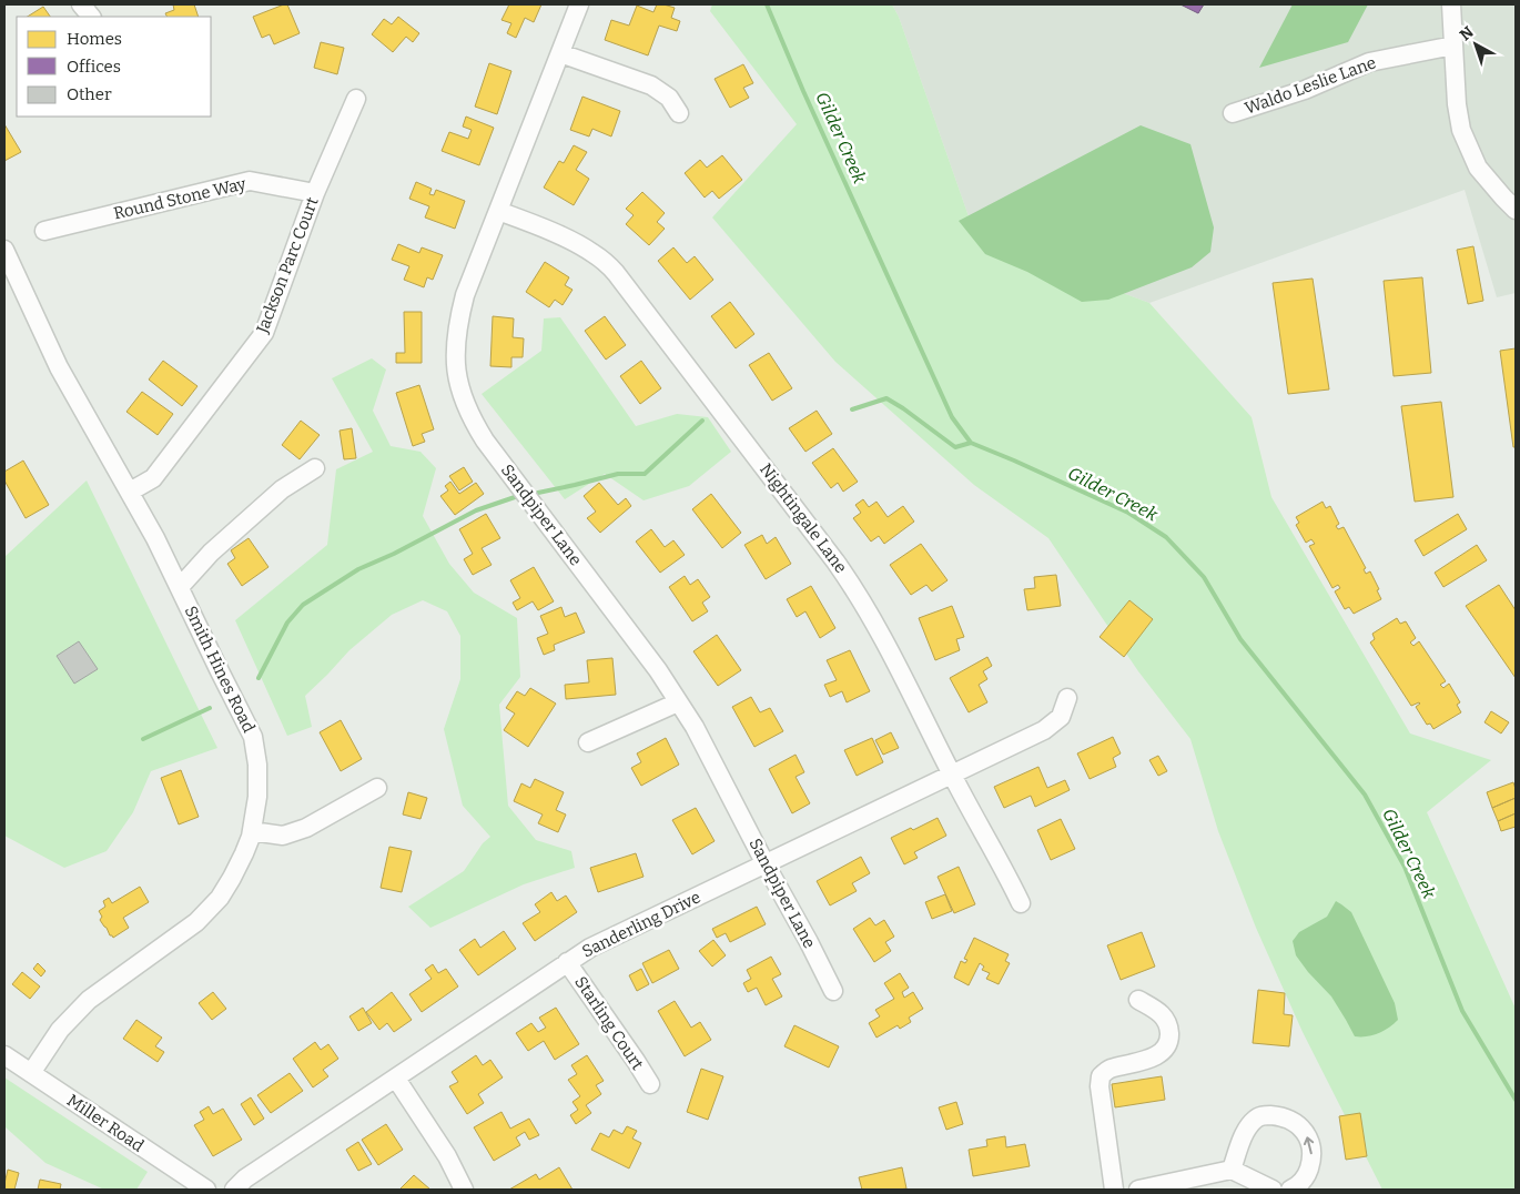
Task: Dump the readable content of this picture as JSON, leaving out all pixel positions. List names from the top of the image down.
{
  "streets": {
    "street": [
      "Waldo Leslie Lane",
      "Round Stone Way",
      "Jackson Parc Court",
      "Sandpiper Lane",
      "Nightingale Lane",
      "Smith Hines Road",
      "Sanderling Drive",
      "Starling Court",
      "Miller Road"
    ]
  },
  "crossings": [
    ["Round Stone Way", "Jackson Parc Court"],
    ["Jackson Parc Court", "Smith Hines Road"],
    ["Sandpiper Lane", "Nightingale Lane"],
    ["Sandpiper Lane", "Sanderling Drive"],
    ["Nightingale Lane", "Sanderling Drive"],
    ["Smith Hines Road", "Miller Road"],
    ["Sanderling Drive", "Starling Court"]
  ],
  "water": ["Gilder Creek"],
  "legend": ["Homes", "Offices", "Other"],
  "north": "top left"
}
